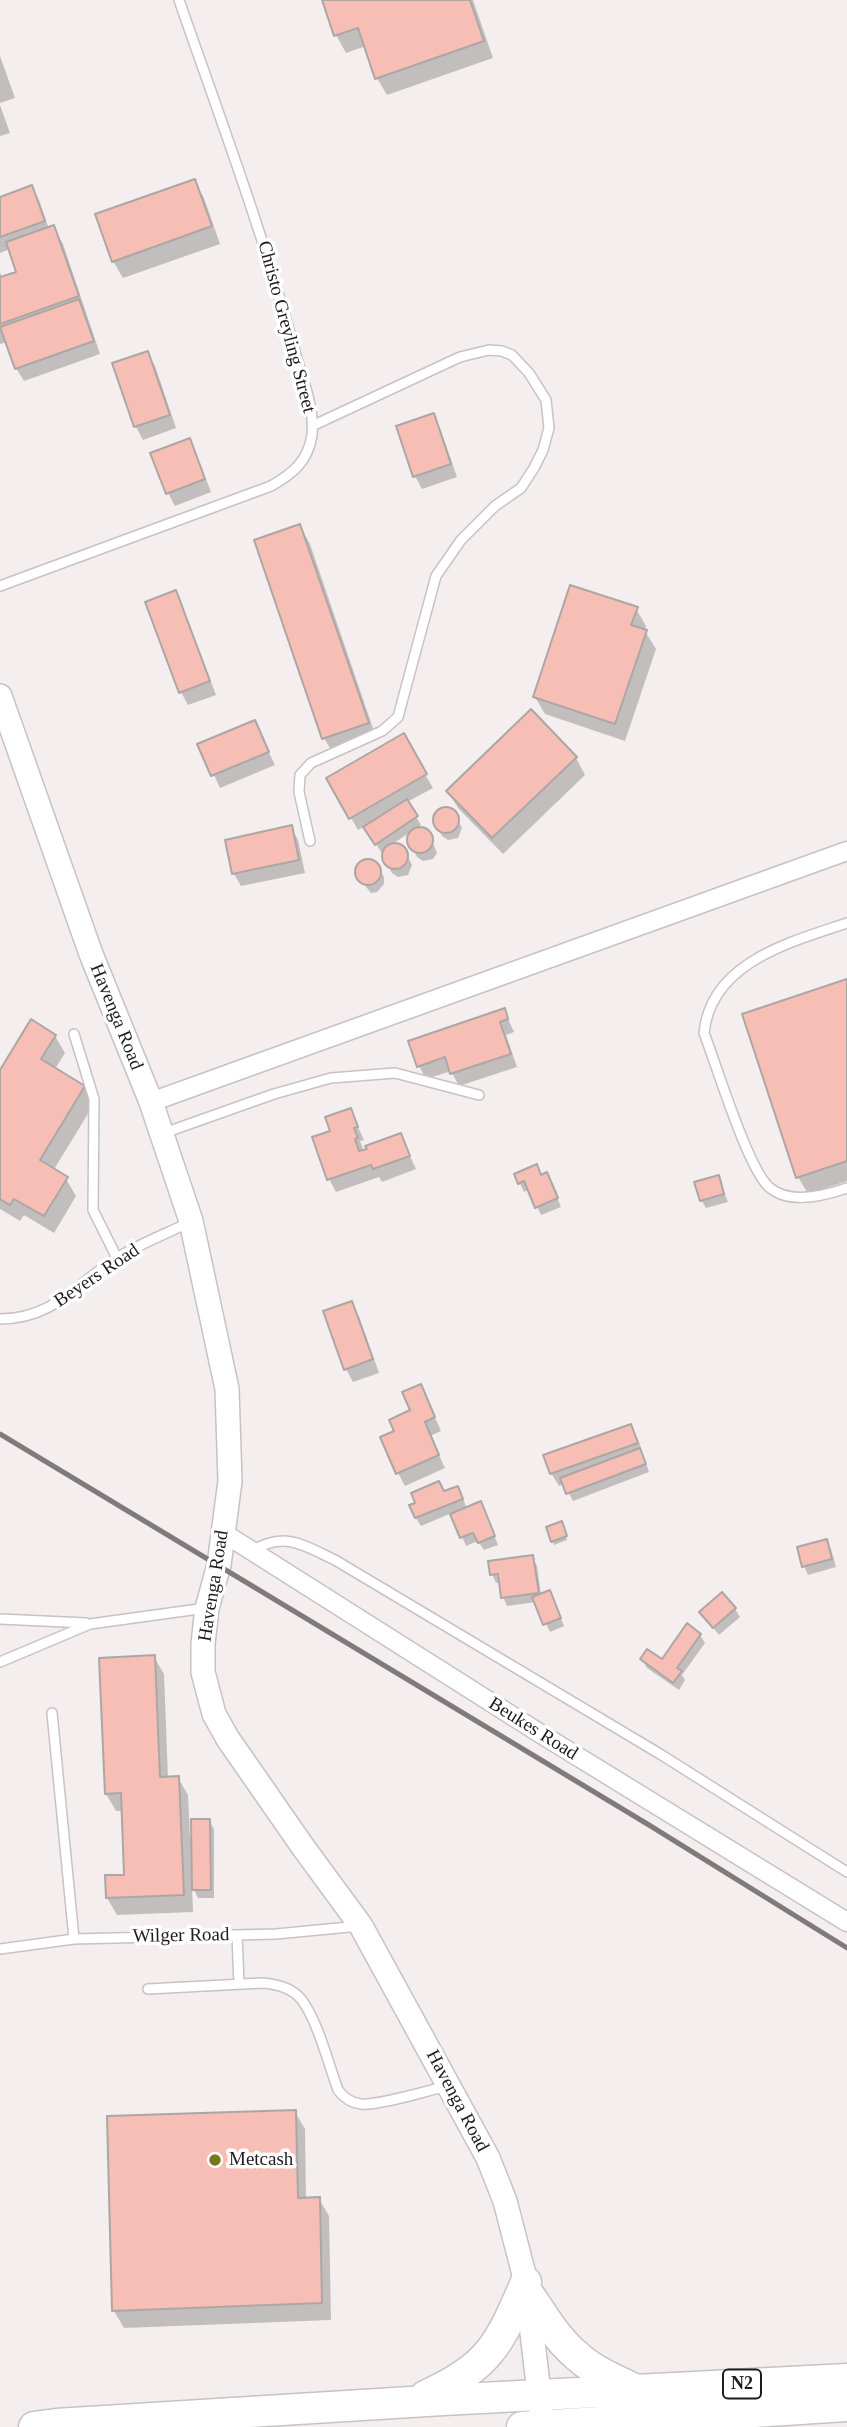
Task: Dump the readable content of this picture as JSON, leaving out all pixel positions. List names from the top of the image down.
{
  "streets": {
    "highway": ["N2"],
    "street": ["Havenga Road", "Beukes Road"],
    "lane": ["Christo Greyling Street", "Beyers Road", "Wilger Road"]
  },
  "crossings": [
    ["Havenga Road", "Beyers Road"],
    ["Havenga Road", "Beukes Road"],
    ["Havenga Road", "Wilger Road"],
    ["Havenga Road", "N2"]
  ],
  "places": ["Metcash"]
}
